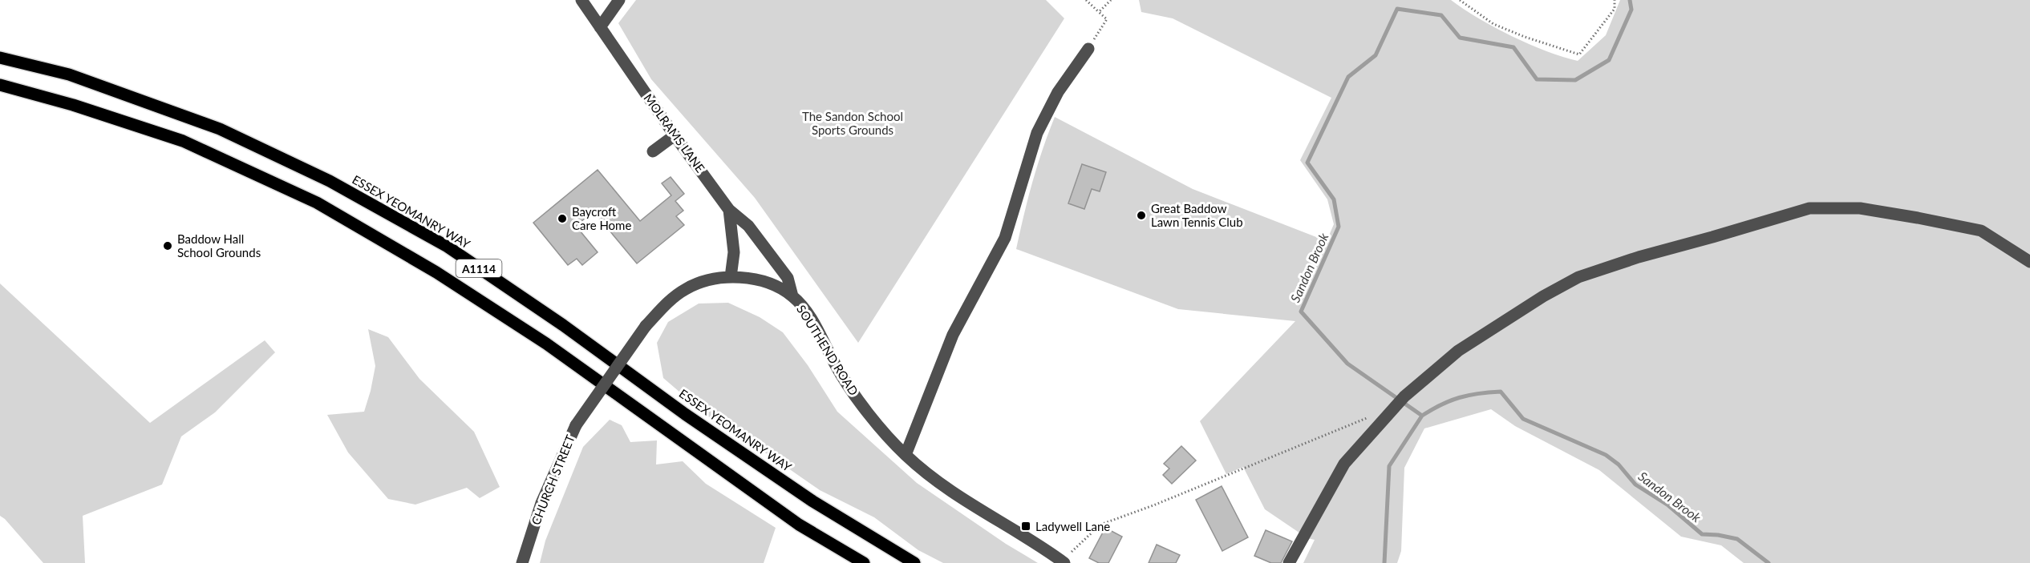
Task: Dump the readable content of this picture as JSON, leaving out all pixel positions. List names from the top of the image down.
{
  "streets": {
    "main road": ["ESSEX YEOMANRY WAY", "A1114"],
    "street": ["MOLRAMS LANE", "SOUTHEND ROAD", "CHURCH STREET"]
  },
  "crossings": [
    ["MOLRAMS LANE", "SOUTHEND ROAD"],
    ["SOUTHEND ROAD", "CHURCH STREET"]
  ],
  "water": ["Sandon Brook"],
  "parks": ["The Sandon School Sports Grounds"],
  "places": {
    "other": ["Great Baddow Lawn Tennis Club", "Baycroft Care Home", "Baddow Hall School Grounds"],
    "transit": ["Ladywell Lane"]
  }
}
